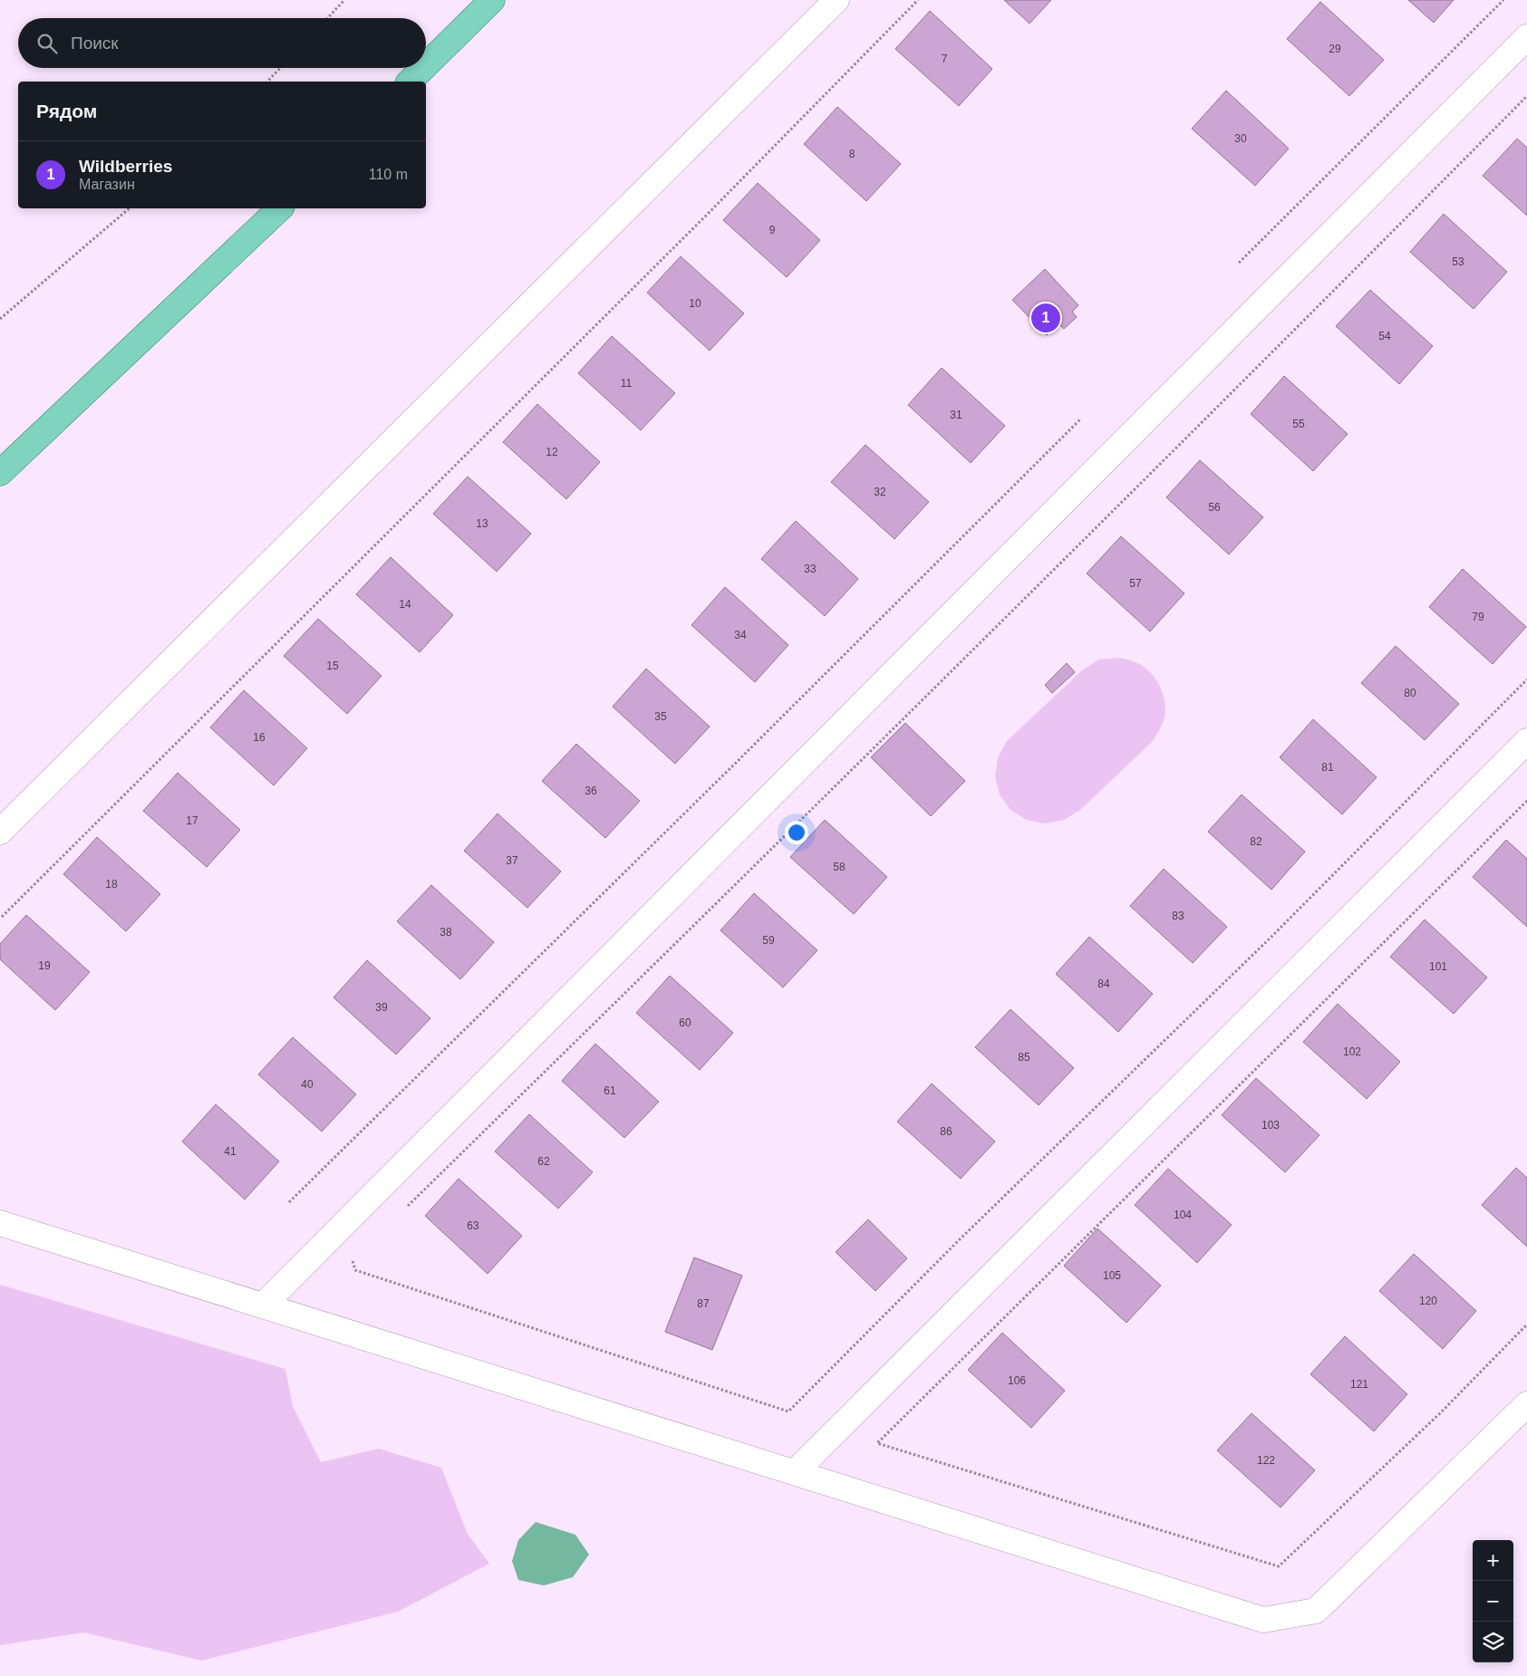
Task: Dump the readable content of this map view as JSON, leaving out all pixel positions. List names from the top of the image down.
{
  "house_numbers": [
    "29",
    "7",
    "30",
    "8",
    "9",
    "53",
    "10",
    "54",
    "11",
    "31",
    "55",
    "12",
    "32",
    "56",
    "13",
    "33",
    "57",
    "14",
    "79",
    "34",
    "15",
    "80",
    "35",
    "16",
    "81",
    "36",
    "17",
    "82",
    "37",
    "58",
    "18",
    "83",
    "38",
    "59",
    "19",
    "101",
    "84",
    "39",
    "60",
    "102",
    "85",
    "40",
    "61",
    "103",
    "86",
    "41",
    "62",
    "104",
    "63",
    "105",
    "120",
    "87",
    "106",
    "121",
    "122"
  ],
  "page": {
    "search": "Поиск",
    "heading": "Рядом",
    "list": [
      {
        "mark": "1",
        "name": "Wildberries",
        "note": "Магазин",
        "value": "110 m"
      }
    ],
    "pins": "1",
    "map_buttons": ["+", "−"]
  }
}
